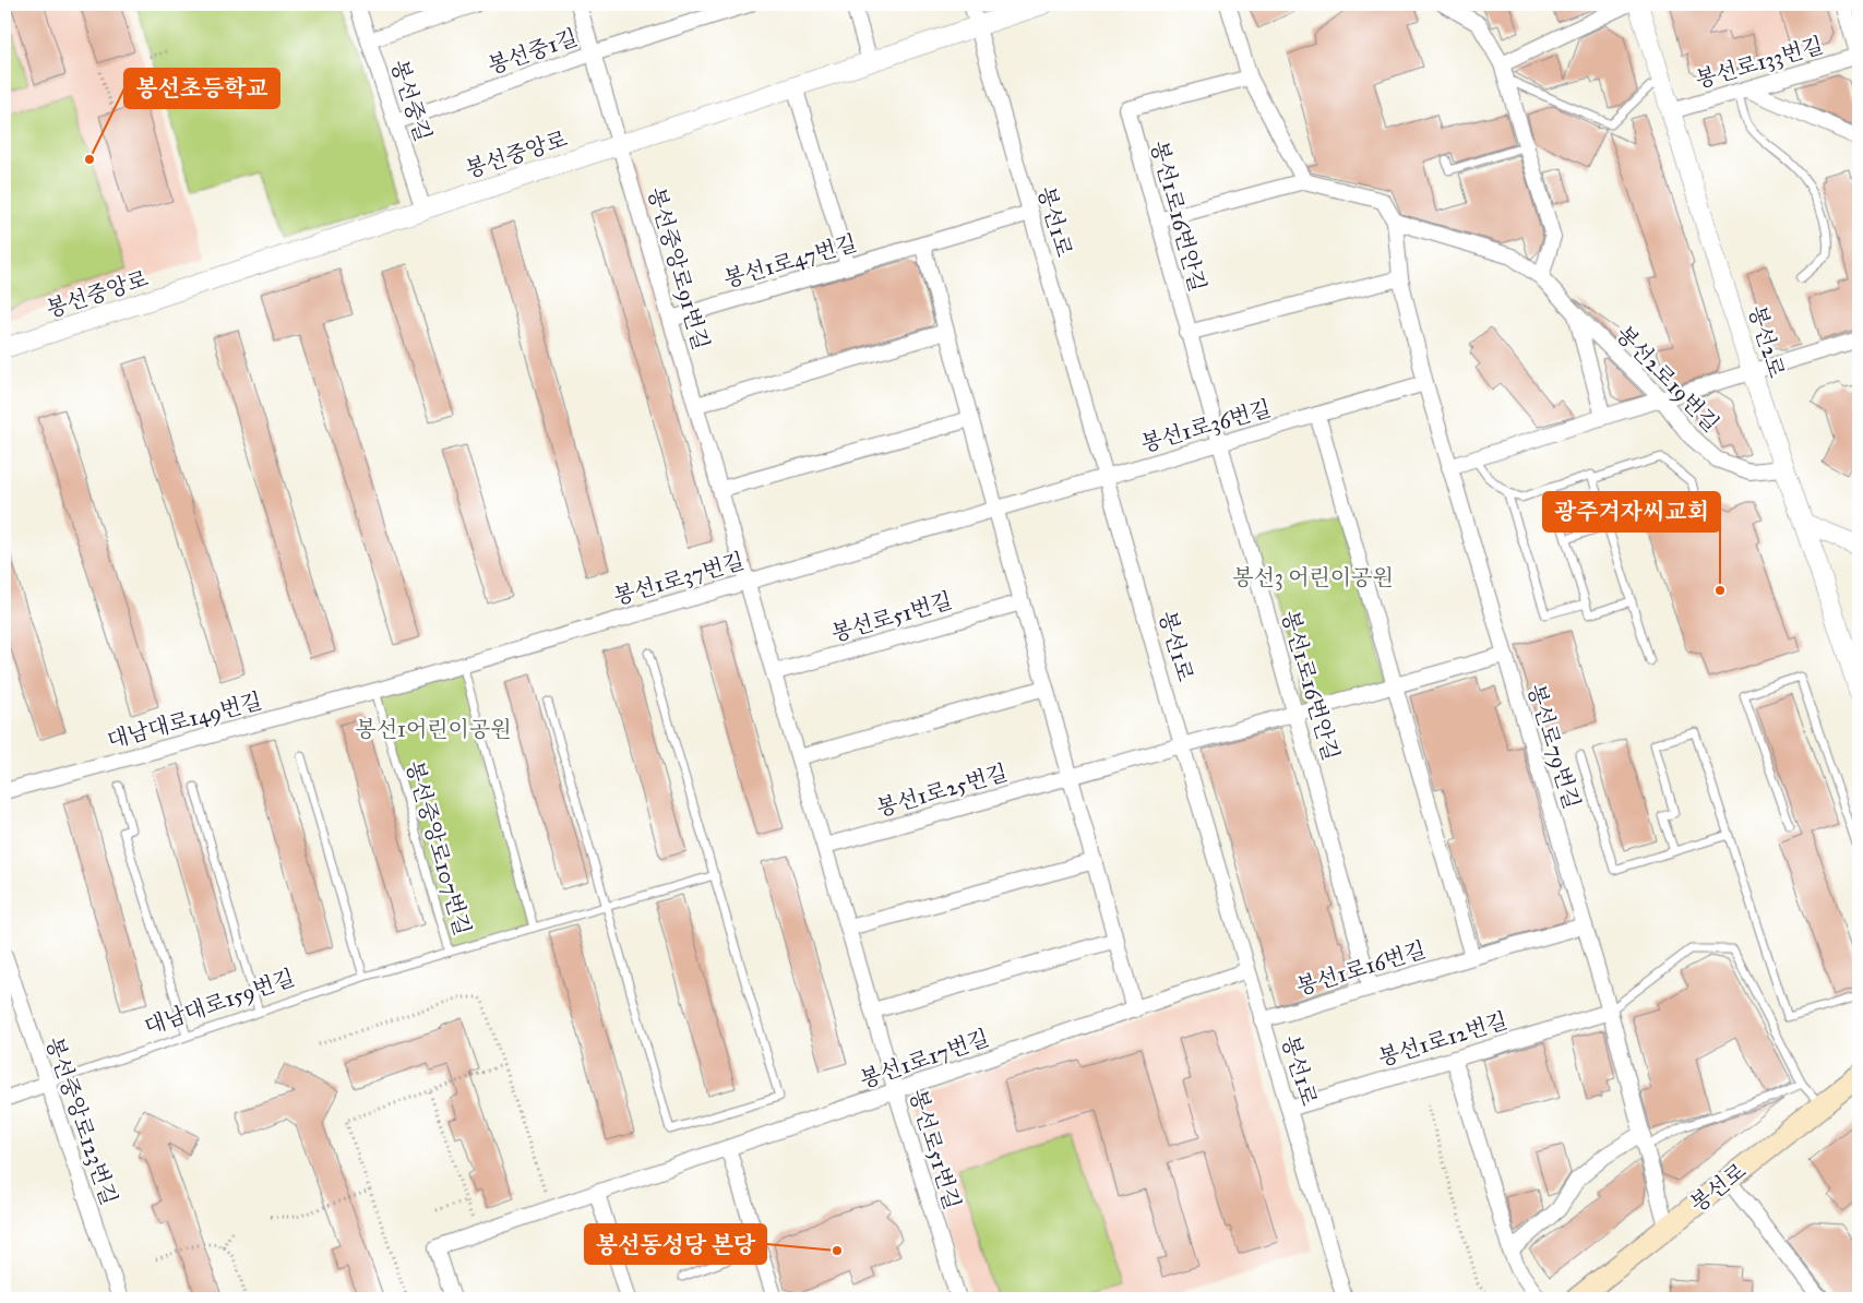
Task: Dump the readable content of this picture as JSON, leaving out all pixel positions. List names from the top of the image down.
{
  "streets": {
    "main road": ["봉선로"],
    "street": [
      "봉선중1길",
      "봉선로133번길",
      "봉선중길",
      "봉선중앙로",
      "봉선1로16번안길",
      "봉선1로",
      "봉선1로47번길",
      "봉선중앙로91번길",
      "봉선2로",
      "봉선2로19번길",
      "봉선1로36번길",
      "봉선1로37번길",
      "봉선로51번길",
      "대남대로149번길",
      "봉선로79번길",
      "봉선1로25번길",
      "봉선1로16번길",
      "대남대로159번길",
      "봉선1로12번길",
      "봉선1로17번길",
      "봉선중앙로123번길"
    ],
    "lane": ["봉선중앙로107번길"]
  },
  "crossings": [
    ["봉선중1길", "봉선중길"],
    ["봉선중1길", "봉선중앙로91번길"],
    ["봉선로133번길", "봉선2로"],
    ["봉선중길", "봉선중앙로"],
    ["봉선중앙로", "봉선1로"],
    ["봉선중앙로", "봉선중앙로91번길"],
    ["봉선1로16번안길", "봉선1로36번길"],
    ["봉선1로16번안길", "봉선1로25번길"],
    ["봉선1로16번안길", "봉선1로16번길"],
    ["봉선1로", "봉선1로47번길"],
    ["봉선1로", "봉선1로36번길"],
    ["봉선1로", "봉선1로37번길"],
    ["봉선1로", "봉선1로25번길"],
    ["봉선1로", "봉선1로16번길"],
    ["봉선1로", "봉선1로12번길"],
    ["봉선1로", "봉선1로17번길"],
    ["봉선1로47번길", "봉선중앙로91번길"],
    ["봉선중앙로91번길", "봉선1로37번길"],
    ["봉선중앙로91번길", "봉선로51번길"],
    ["봉선2로", "봉선2로19번길"],
    ["봉선2로19번길", "봉선로79번길"],
    ["봉선1로36번길", "봉선1로37번길"],
    ["봉선1로36번길", "봉선로79번길"],
    ["봉선1로37번길", "봉선로51번길"],
    ["봉선1로37번길", "대남대로149번길"],
    ["봉선1로37번길", "봉선중앙로107번길"],
    ["봉선로51번길", "봉선1로25번길"],
    ["봉선로51번길", "봉선1로17번길"],
    ["대남대로149번길", "봉선중앙로107번길"],
    ["봉선로79번길", "봉선1로25번길"],
    ["봉선로79번길", "봉선1로16번길"],
    ["봉선로79번길", "봉선1로12번길"],
    ["봉선로79번길", "봉선로"],
    ["봉선중앙로107번길", "대남대로159번길"],
    ["대남대로159번길", "봉선중앙로123번길"]
  ],
  "parks": ["봉선3 어린이공원", "봉선1어린이공원"],
  "places": ["봉선초등학교", "광주겨자씨교회", "봉선동성당 본당"]
}
